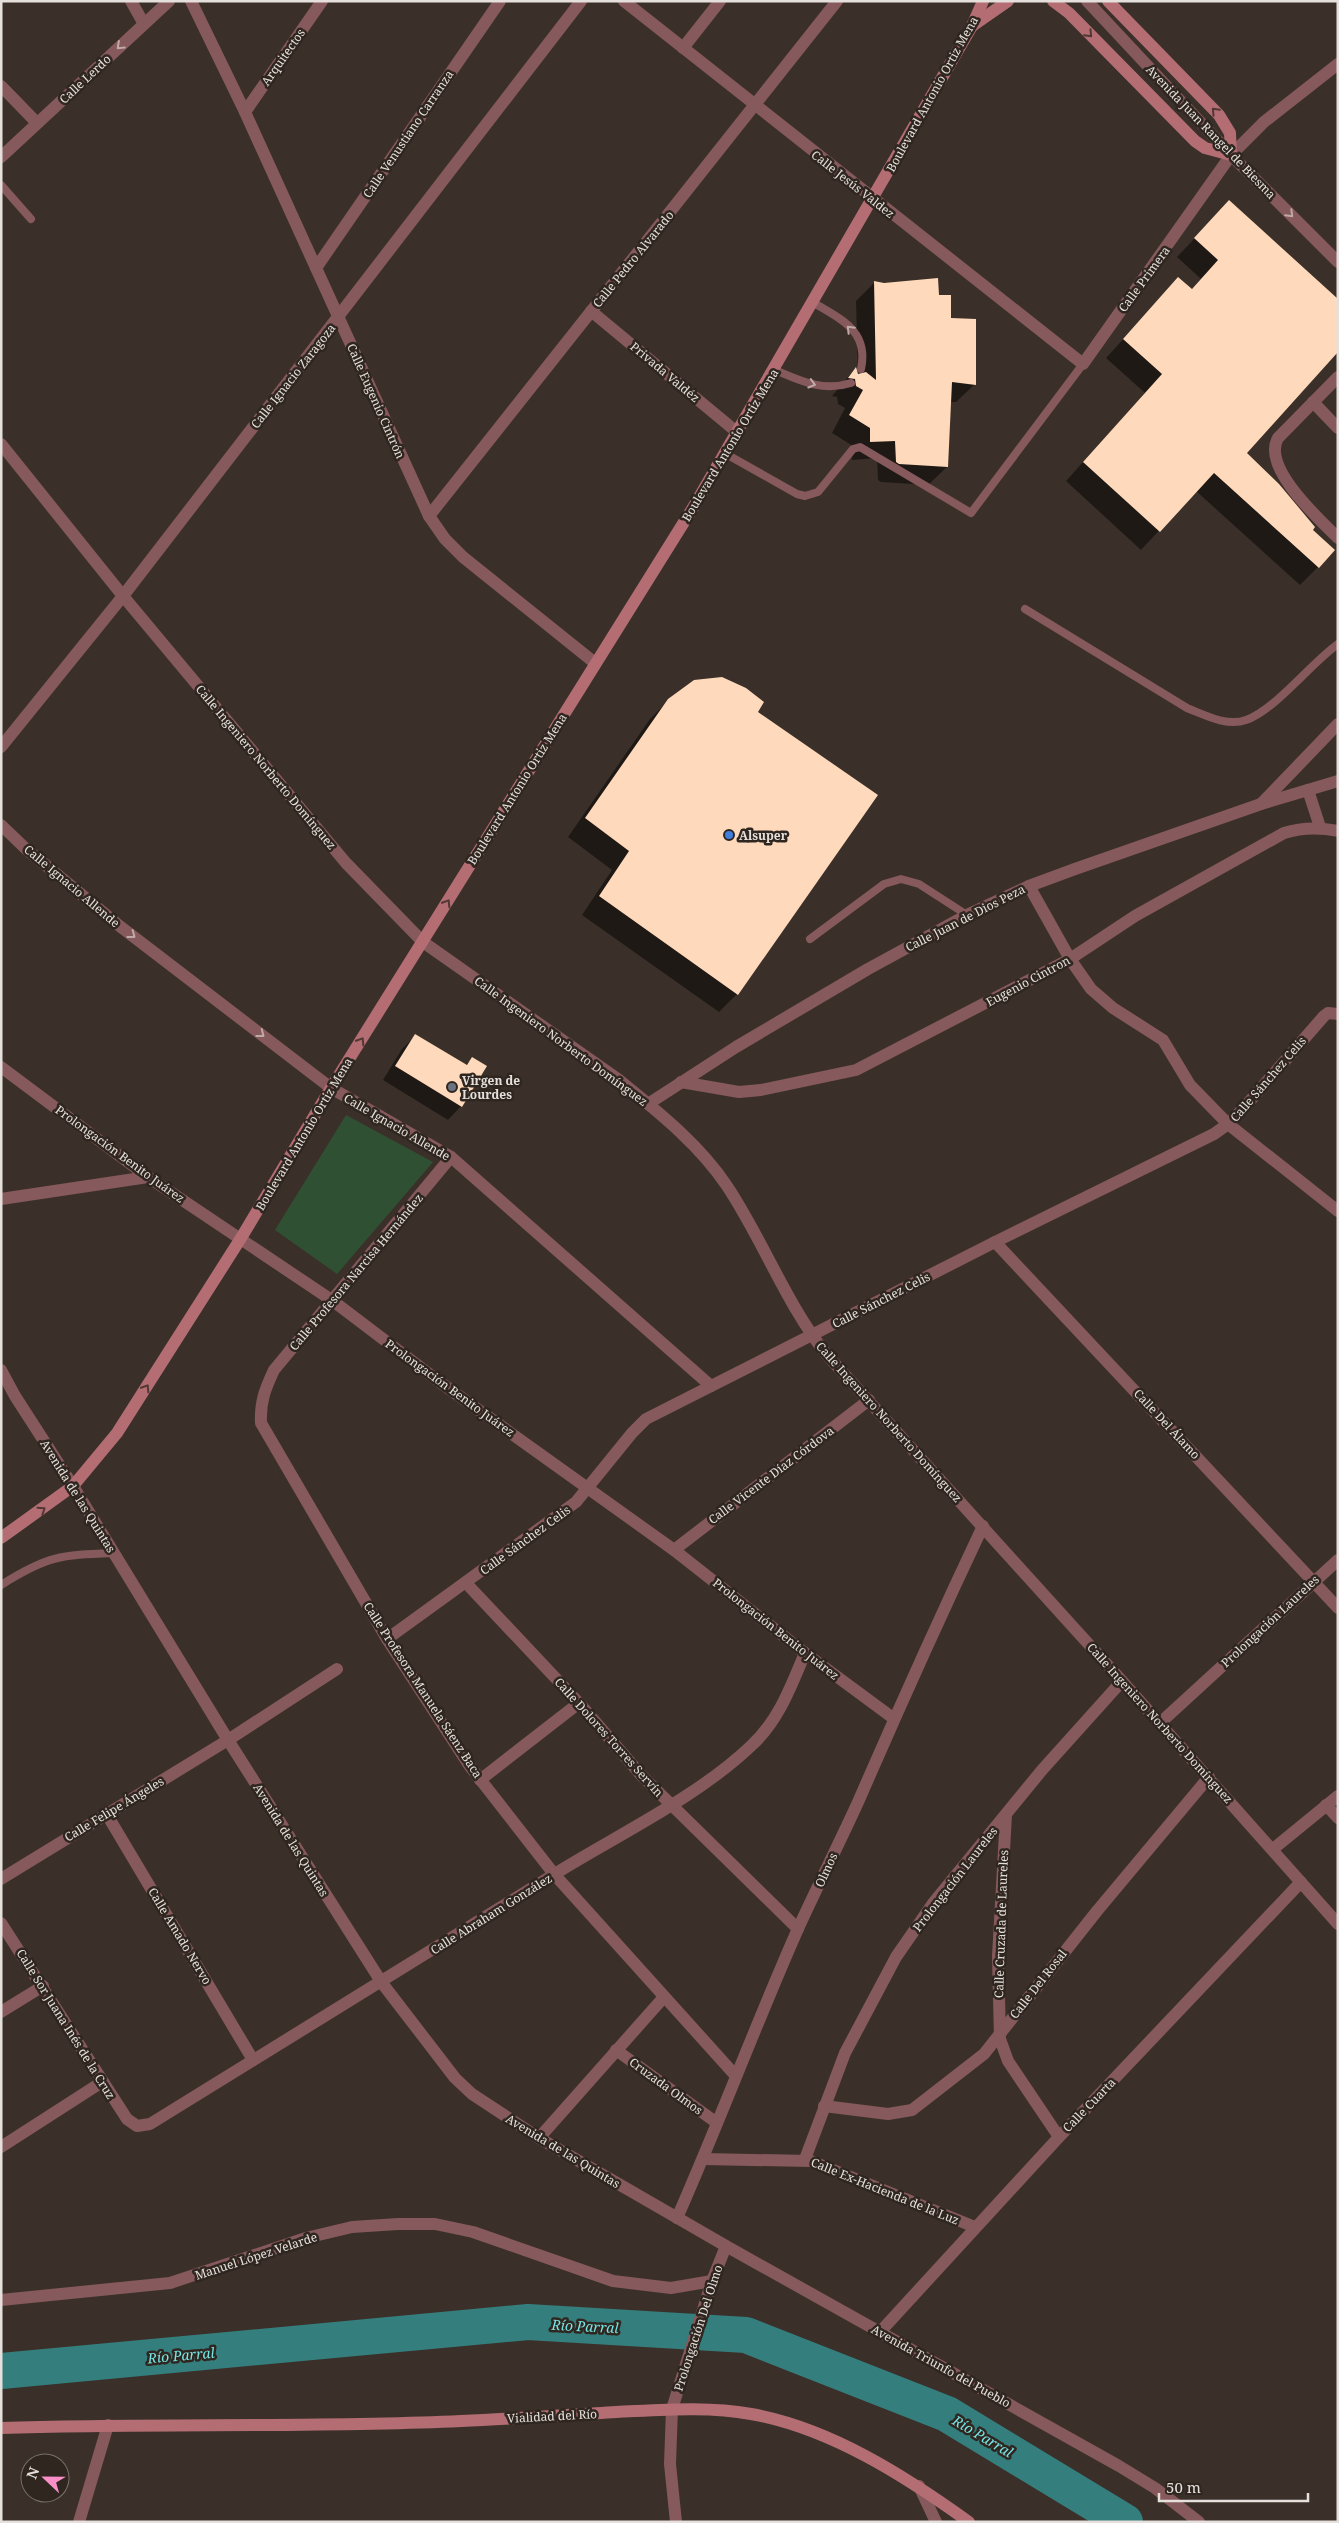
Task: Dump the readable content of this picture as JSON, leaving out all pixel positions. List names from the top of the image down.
{
  "streets": {
    "main road": ["Boulevard Antonio Ortiz Mena", "Vialidad del Río"],
    "street": [
      "Arquitectos",
      "Calle Lerdo",
      "Avenida Juan Rangel de Biesma",
      "Calle Venustiano Carranza",
      "Calle Jesús Valdez",
      "Calle Pedro Alvarado",
      "Calle Primera",
      "Privada Valdéz",
      "Calle Ignacio Zaragoza",
      "Calle Eugenio Cintrón",
      "Calle Ingeniero Norberto Domínguez",
      "Calle Ignacio Allende",
      "Calle Juan de Dios Peza",
      "Eugenio Cintron",
      "Calle Sánchez Celis",
      "Prolongación Benito Juárez",
      "Calle Profesora Narcisa Hernández",
      "Calle Del Álamo",
      "Calle Vicente Díaz Córdova",
      "Avenida de las Quintas",
      "Prolongación Laureles",
      "Calle Profesora Manuela Sáenz Baca",
      "Calle Dolores Torres Servín",
      "Calle Felipe Ángeles",
      "Olmos",
      "Calle Abraham González",
      "Calle Cruzada de Laureles",
      "Calle Amado Nervo",
      "Calle Del Rosal",
      "Calle Sor Juana Inés de la Cruz",
      "Cruzada Olmos",
      "Calle Cuarta",
      "Calle Ex-Hacienda de la Luz",
      "Manuel López Velarde",
      "Prolongación Del Olmo",
      "Avenida Triunfo del Pueblo"
    ]
  },
  "crossings": [
    ["Arquitectos", "Calle Eugenio Cintrón"],
    ["Boulevard Antonio Ortiz Mena", "Calle Jesús Valdez"],
    ["Boulevard Antonio Ortiz Mena", "Calle Primera"],
    ["Boulevard Antonio Ortiz Mena", "Privada Valdéz"],
    ["Boulevard Antonio Ortiz Mena", "Calle Eugenio Cintrón"],
    ["Boulevard Antonio Ortiz Mena", "Calle Ingeniero Norberto Domínguez"],
    ["Boulevard Antonio Ortiz Mena", "Calle Ignacio Allende"],
    ["Boulevard Antonio Ortiz Mena", "Prolongación Benito Juárez"],
    ["Boulevard Antonio Ortiz Mena", "Avenida de las Quintas"],
    ["Avenida Juan Rangel de Biesma", "Calle Primera"],
    ["Calle Venustiano Carranza", "Calle Eugenio Cintrón"],
    ["Calle Jesús Valdez", "Calle Pedro Alvarado"],
    ["Calle Jesús Valdez", "Calle Primera"],
    ["Calle Pedro Alvarado", "Privada Valdéz"],
    ["Calle Pedro Alvarado", "Calle Eugenio Cintrón"],
    ["Calle Ignacio Zaragoza", "Calle Eugenio Cintrón"],
    ["Calle Ignacio Zaragoza", "Calle Ingeniero Norberto Domínguez"],
    ["Calle Ingeniero Norberto Domínguez", "Calle Juan de Dios Peza"],
    ["Calle Ingeniero Norberto Domínguez", "Calle Sánchez Celis"],
    ["Calle Ingeniero Norberto Domínguez", "Calle Vicente Díaz Córdova"],
    ["Calle Ingeniero Norberto Domínguez", "Prolongación Laureles"],
    ["Calle Ingeniero Norberto Domínguez", "Olmos"],
    ["Calle Ingeniero Norberto Domínguez", "Calle Del Rosal"],
    ["Calle Ingeniero Norberto Domínguez", "Calle Cuarta"],
    ["Calle Ignacio Allende", "Calle Sánchez Celis"],
    ["Calle Ignacio Allende", "Calle Profesora Narcisa Hernández"],
    ["Calle Juan de Dios Peza", "Eugenio Cintron"],
    ["Calle Sánchez Celis", "Prolongación Benito Juárez"],
    ["Calle Sánchez Celis", "Calle Del Álamo"],
    ["Calle Sánchez Celis", "Calle Profesora Manuela Sáenz Baca"],
    ["Calle Sánchez Celis", "Calle Dolores Torres Servín"],
    ["Prolongación Benito Juárez", "Calle Profesora Narcisa Hernández"],
    ["Prolongación Benito Juárez", "Calle Vicente Díaz Córdova"],
    ["Prolongación Benito Juárez", "Olmos"],
    ["Prolongación Benito Juárez", "Calle Abraham González"],
    ["Calle Profesora Narcisa Hernández", "Calle Profesora Manuela Sáenz Baca"],
    ["Calle Del Álamo", "Prolongación Laureles"],
    ["Avenida de las Quintas", "Calle Felipe Ángeles"],
    ["Avenida de las Quintas", "Olmos"],
    ["Avenida de las Quintas", "Calle Abraham González"],
    ["Avenida de las Quintas", "Avenida Triunfo del Pueblo"],
    ["Prolongación Laureles", "Calle Cruzada de Laureles"],
    ["Prolongación Laureles", "Calle Del Rosal"],
    ["Prolongación Laureles", "Calle Ex-Hacienda de la Luz"],
    ["Calle Profesora Manuela Sáenz Baca", "Olmos"],
    ["Calle Profesora Manuela Sáenz Baca", "Calle Abraham González"],
    ["Calle Dolores Torres Servín", "Olmos"],
    ["Calle Dolores Torres Servín", "Calle Abraham González"],
    ["Calle Felipe Ángeles", "Calle Amado Nervo"],
    ["Olmos", "Cruzada Olmos"],
    ["Olmos", "Calle Ex-Hacienda de la Luz"],
    ["Olmos", "Avenida Triunfo del Pueblo"],
    ["Calle Abraham González", "Calle Amado Nervo"],
    ["Calle Abraham González", "Calle Sor Juana Inés de la Cruz"],
    ["Calle Cruzada de Laureles", "Calle Del Rosal"],
    ["Calle Cruzada de Laureles", "Calle Cuarta"],
    ["Calle Cuarta", "Calle Ex-Hacienda de la Luz"],
    ["Calle Cuarta", "Avenida Triunfo del Pueblo"],
    ["Manuel López Velarde", "Prolongación Del Olmo"],
    ["Prolongación Del Olmo", "Avenida Triunfo del Pueblo"],
    ["Prolongación Del Olmo", "Vialidad del Río"]
  ],
  "one_way": [
    "Calle Lerdo",
    "Boulevard Antonio Ortiz Mena",
    "Avenida Juan Rangel de Biesma",
    "Calle Ignacio Allende"
  ],
  "water": ["Río Parral"],
  "places": ["Alsuper", "Virgen de Lourdes"],
  "scale_bar": "50 m",
  "north": "left"
}
